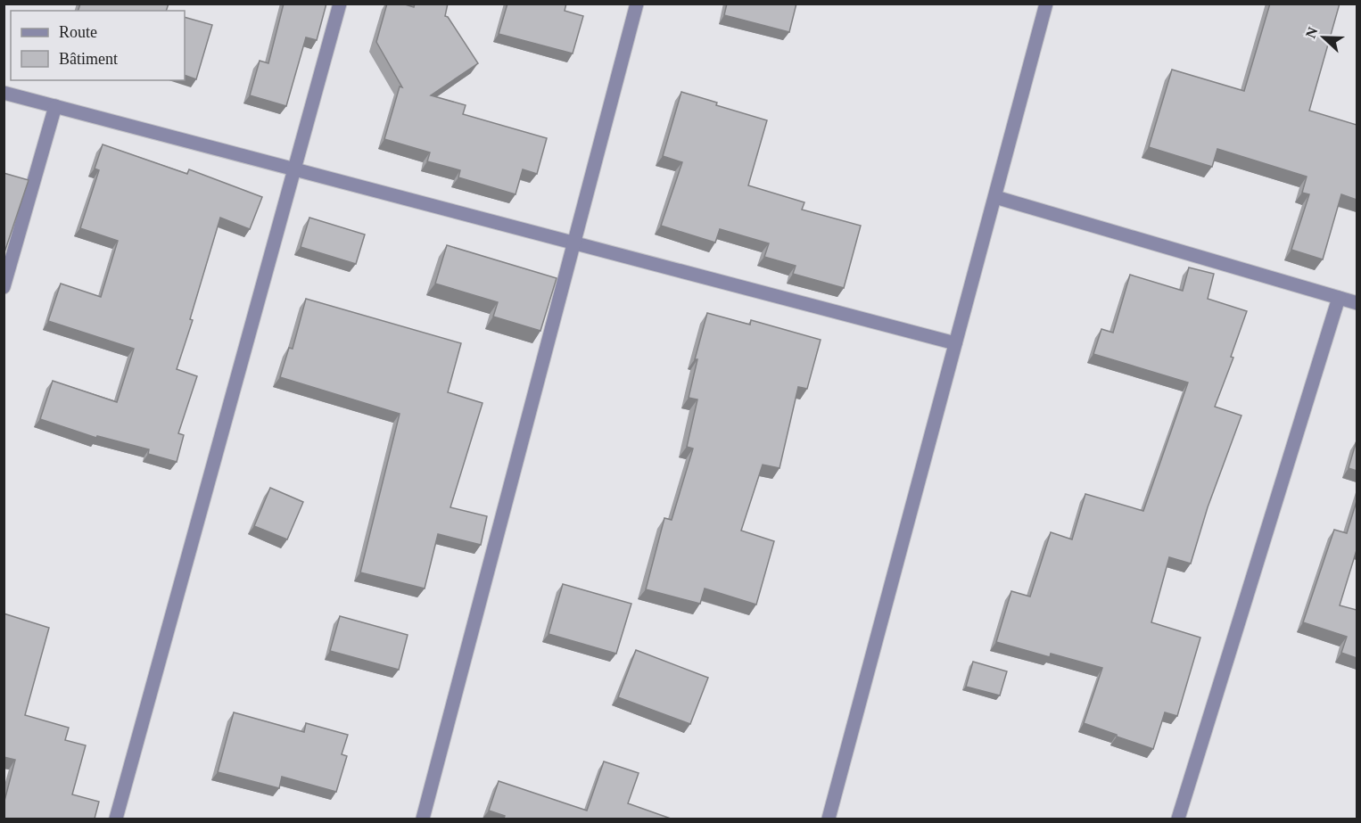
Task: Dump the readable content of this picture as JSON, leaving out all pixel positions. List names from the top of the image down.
{
  "legend": ["Route", "Bâtiment"],
  "north": "left"
}
